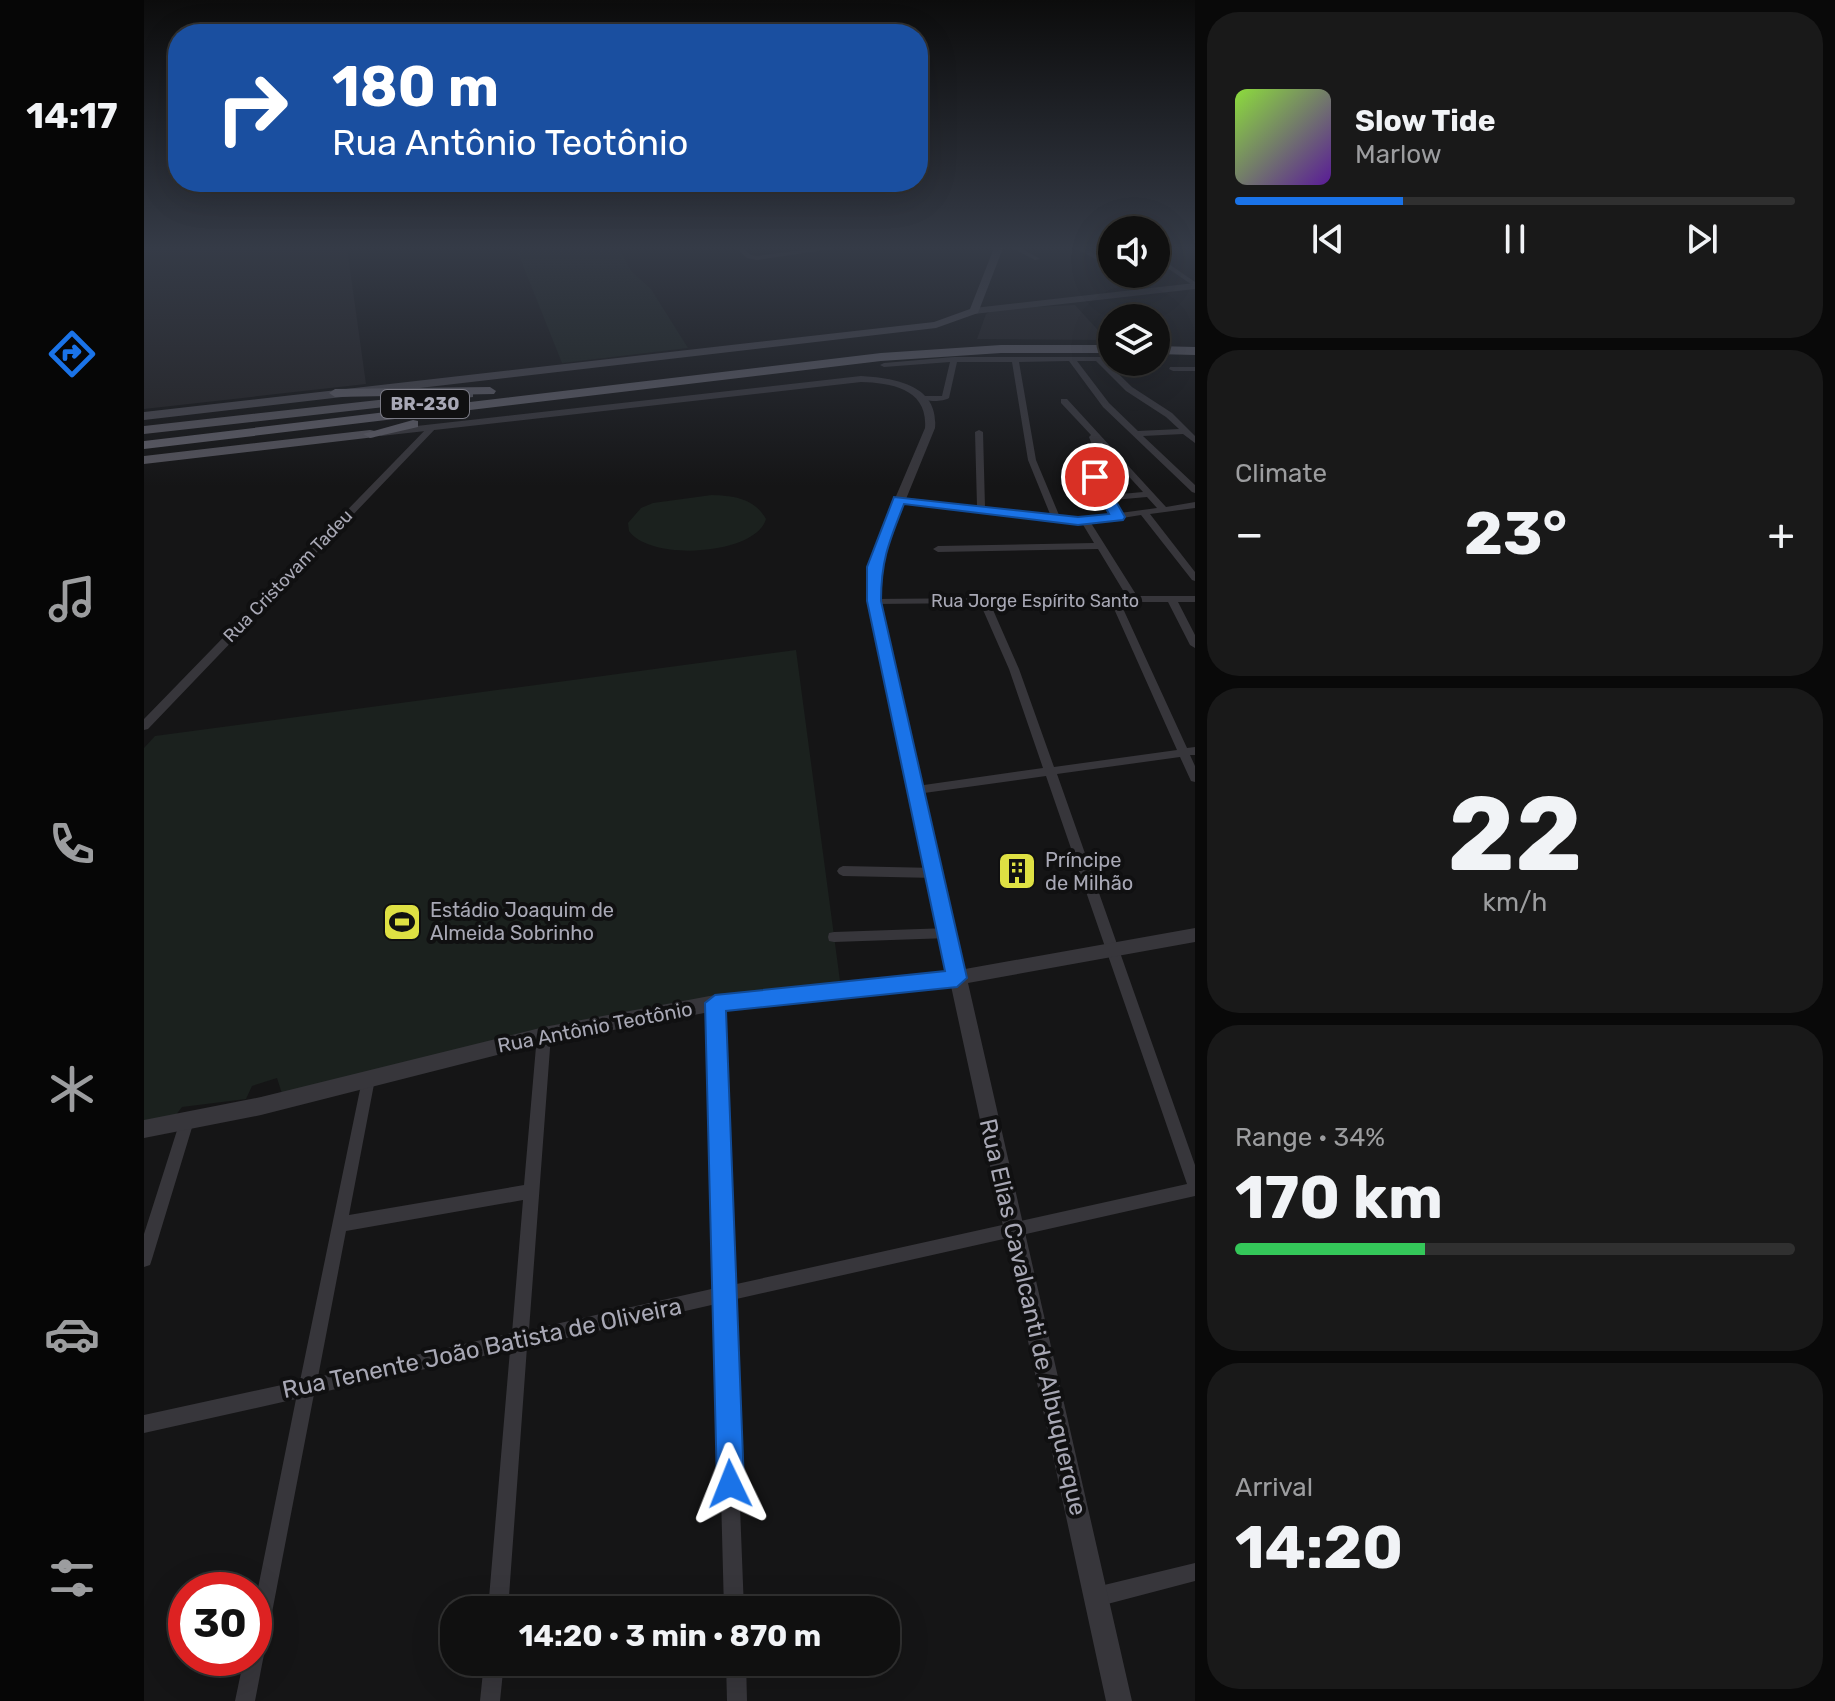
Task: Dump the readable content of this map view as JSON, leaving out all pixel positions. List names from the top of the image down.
{
  "streets": {
    "highway": ["BR-230"],
    "street": [
      "Rua Cristovam Tadeu",
      "Rua Jorge Espírito Santo",
      "Rua Antônio Teotônio",
      "Rua Elias Cavalcanti de Albuquerque",
      "Rua Tenente João Batista de Oliveira"
    ]
  },
  "crossings": [
    ["Rua Jorge Espírito Santo", "Rua Elias Cavalcanti de Albuquerque"],
    ["Rua Antônio Teotônio", "Rua Elias Cavalcanti de Albuquerque"],
    ["Rua Elias Cavalcanti de Albuquerque", "Rua Tenente João Batista de Oliveira"]
  ],
  "places": {
    "building": ["Príncipe de Milhão"],
    "sports": ["Estádio Joaquim de Almeida Sobrinho"]
  },
  "page": {
    "tabs": "14:17",
    "turn": ["180 m", "Rua Antônio Teotônio"],
    "song": ["Slow Tide", "Marlow"],
    "tile": [
      "Climate",
      ["22", "km/h"],
      ["Range · 34%", "170 km"],
      ["Arrival", "14:20"]
    ],
    "heat": ["−", "23°", "+"],
    "limit": "30",
    "trip": "14:20 · 3 min · 870 m"
  }
}
